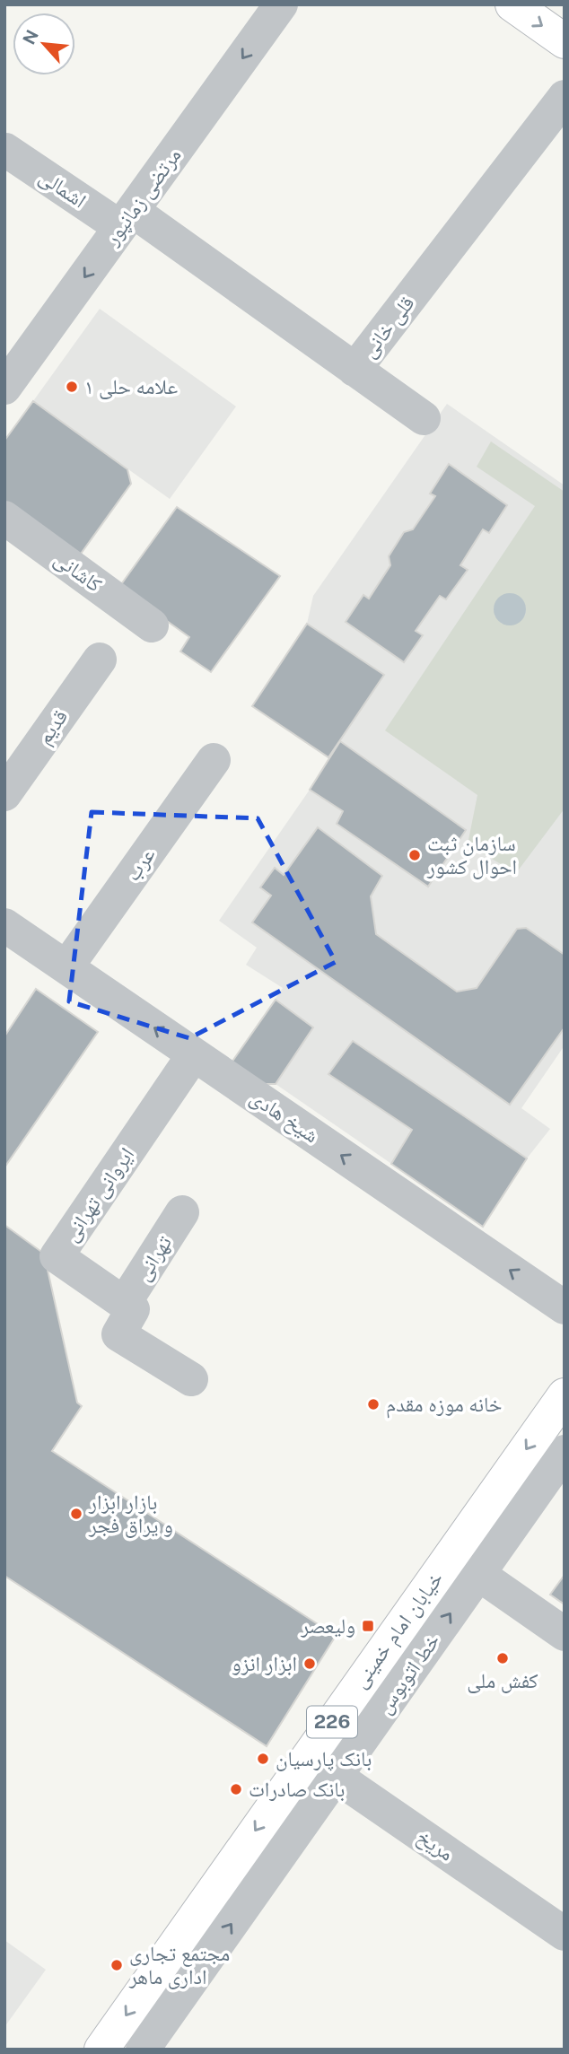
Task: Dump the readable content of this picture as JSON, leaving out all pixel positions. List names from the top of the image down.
{
  "streets": {
    "main road": ["خیابان امام خمینی", "226"],
    "street": [
      "اشمالی",
      "مرتضی زمانپور",
      "قلی خانی",
      "کاشانی",
      "قدیم",
      "عرب",
      "شیخ هادی",
      "ایروانی تهرانی",
      "تهرانی",
      "خط اتوبوس",
      "مریخ"
    ]
  },
  "crossings": [
    ["اشمالی", "مرتضی زمانپور"],
    ["اشمالی", "قلی خانی"],
    ["مرتضی زمانپور", "قلی خانی"],
    ["عرب", "شیخ هادی"],
    ["شیخ هادی", "ایروانی تهرانی"],
    ["ایروانی تهرانی", "تهرانی"],
    ["خیابان امام خمینی", "خط اتوبوس"],
    ["خیابان امام خمینی", "مریخ"],
    ["خط اتوبوس", "مریخ"]
  ],
  "one_way": [
    "مرتضی زمانپور",
    "شیخ هادی",
    "خیابان امام خمینی",
    "خط اتوبوس"
  ],
  "places": {
    "other": [
      "علامه حلی ۱",
      "سازمان ثبت احوال کشور",
      "خانه موزه مقدم",
      "بازار ابزار و یراق فجر",
      "کفش ملی",
      "ابزار انزو",
      "بانک پارسیان",
      "بانک صادرات",
      "مجتمع تجاری اداری ماهر"
    ],
    "transit": ["ولیعصر"]
  },
  "north": "top left"
}
